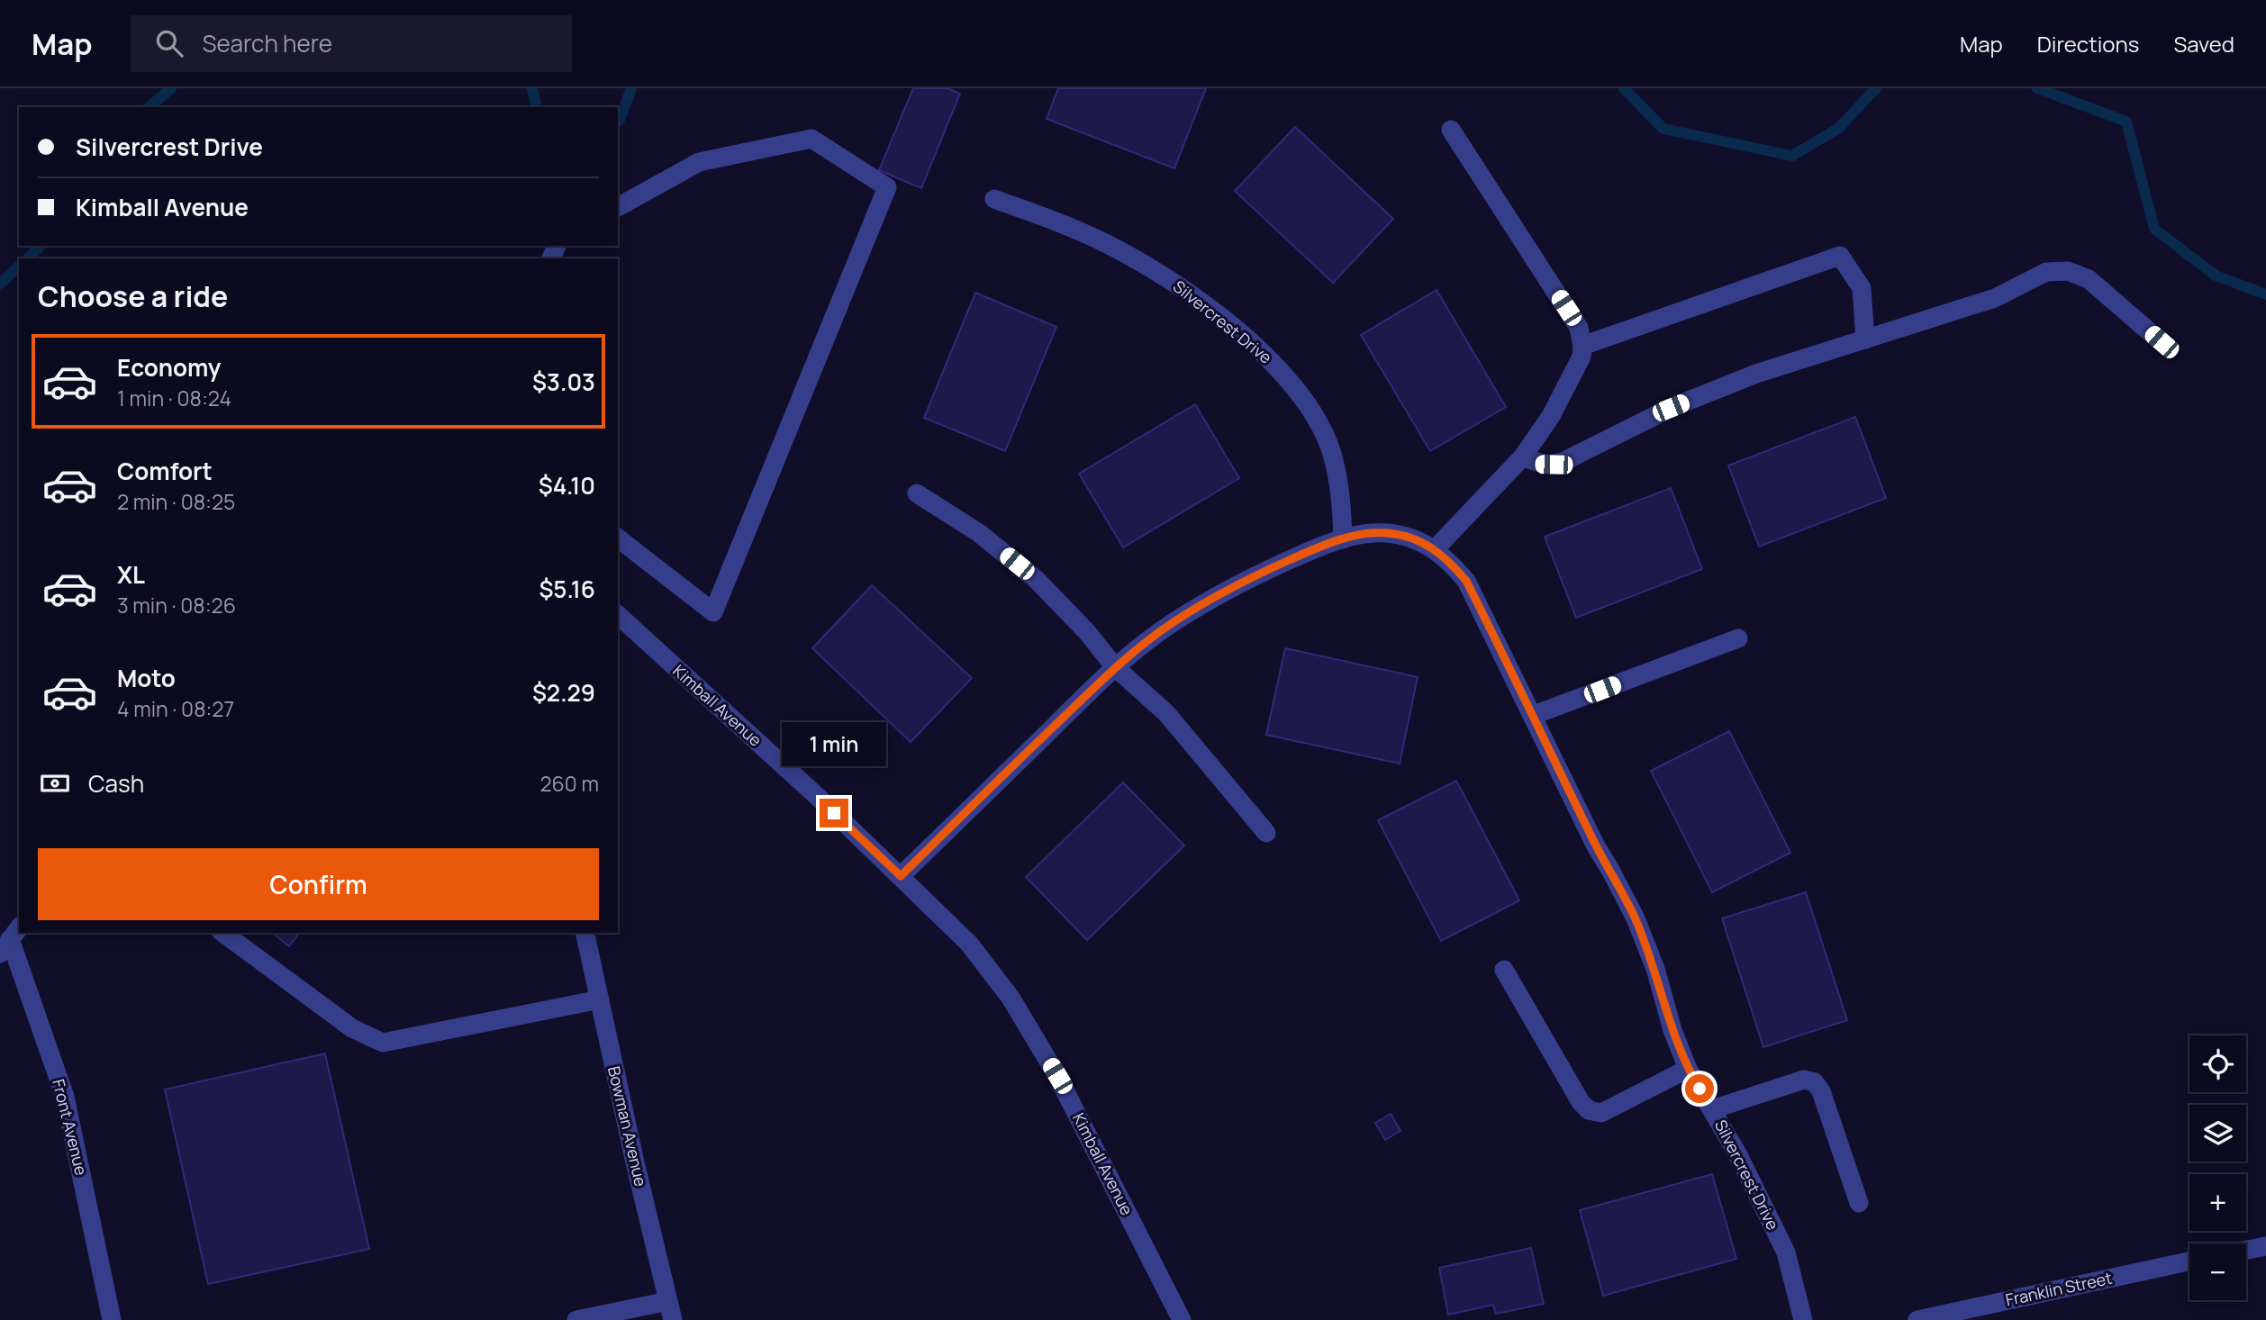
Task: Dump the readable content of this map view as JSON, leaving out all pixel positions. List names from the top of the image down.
{
  "streets": {
    "street": [
      "Silvercrest Drive",
      "Kimball Avenue",
      "Bowman Avenue",
      "Front Avenue",
      "Franklin Street"
    ]
  },
  "crossings": [
    ["Silvercrest Drive", "Kimball Avenue"]
  ],
  "page": {
    "header": "Map",
    "search": "Search here",
    "nav": ["Map", "Directions", "Saved"],
    "banner": ["Silvercrest Drive", "Kimball Avenue"],
    "heading": "Choose a ride",
    "list": [
      {
        "name": "Economy",
        "note": "1 min · 08:24",
        "value": "$3.03"
      },
      {
        "name": "Comfort",
        "note": "2 min · 08:25",
        "value": "$4.10"
      },
      {
        "name": "XL",
        "note": "3 min · 08:26",
        "value": "$5.16"
      },
      {
        "name": "Moto",
        "note": "4 min · 08:27",
        "value": "$2.29"
      }
    ],
    "bubble": "1 min",
    "pay": ["Cash", "260 m"],
    "buttons": "Confirm",
    "map_buttons": ["+", "−"]
  }
}
